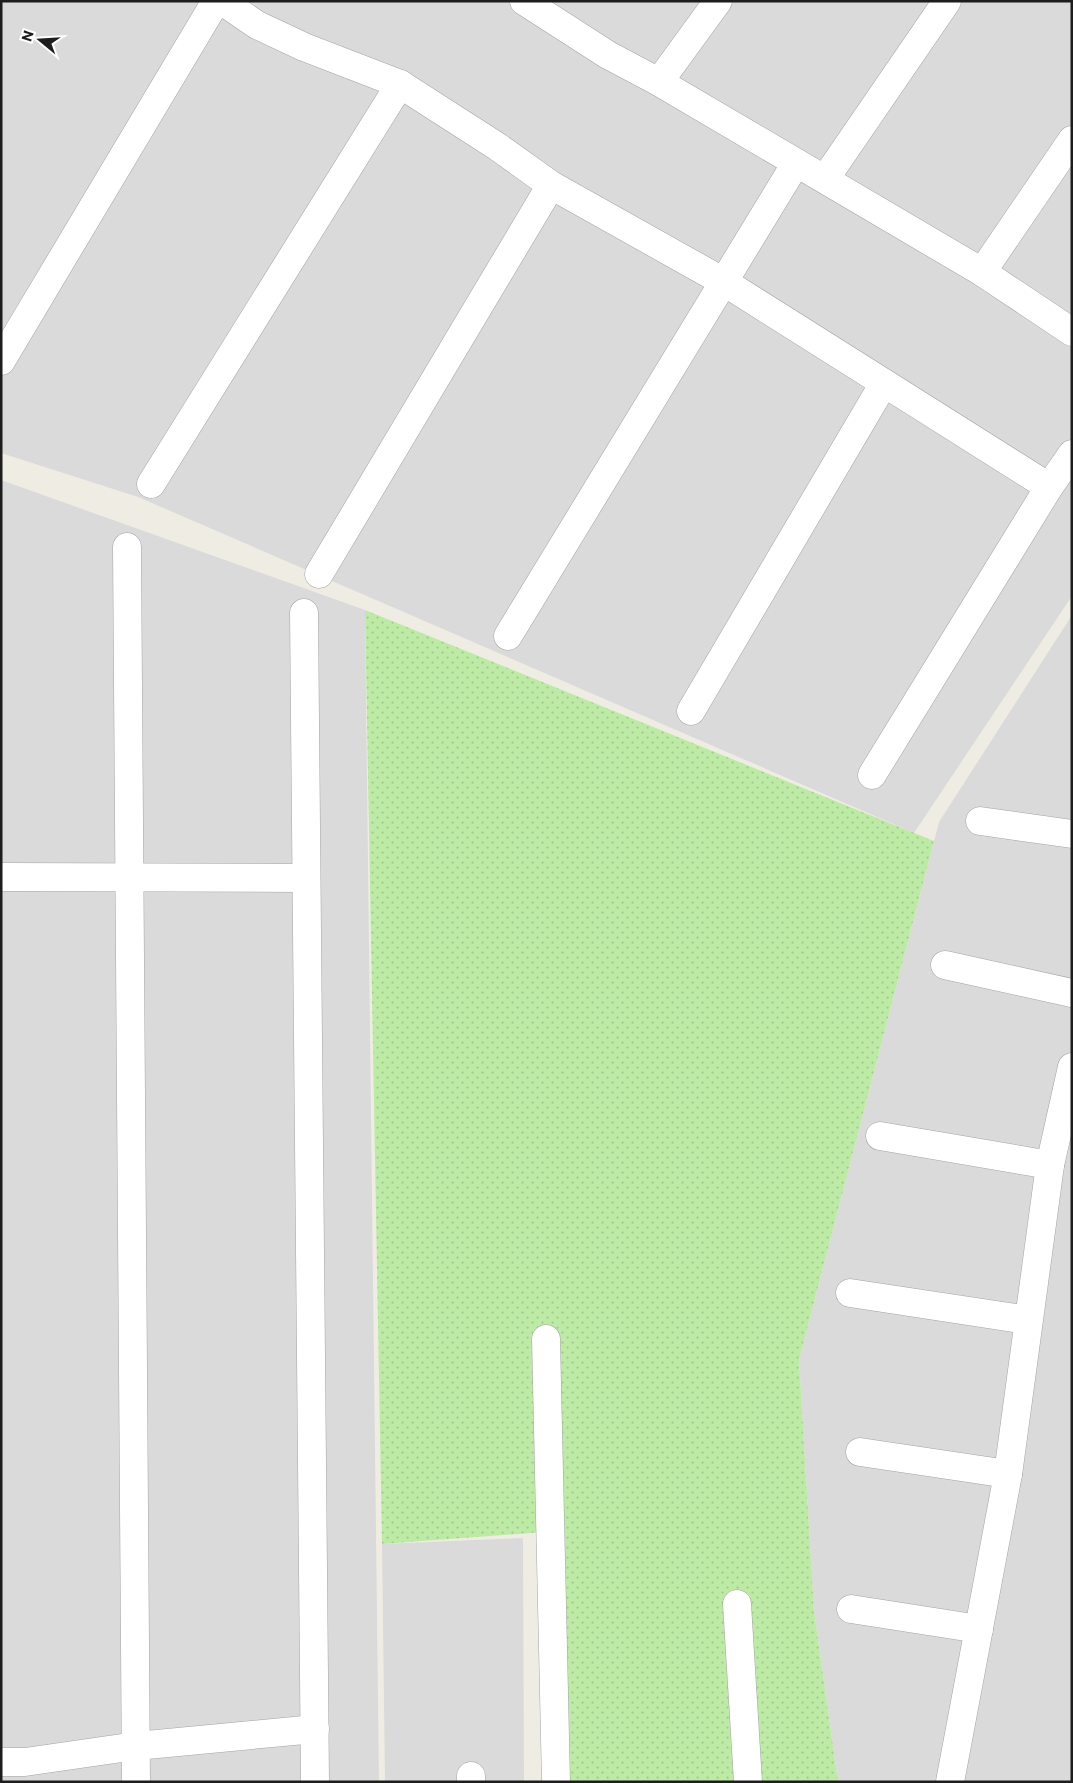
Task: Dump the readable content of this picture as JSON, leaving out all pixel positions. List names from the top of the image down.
{
  "north": "left"
}
